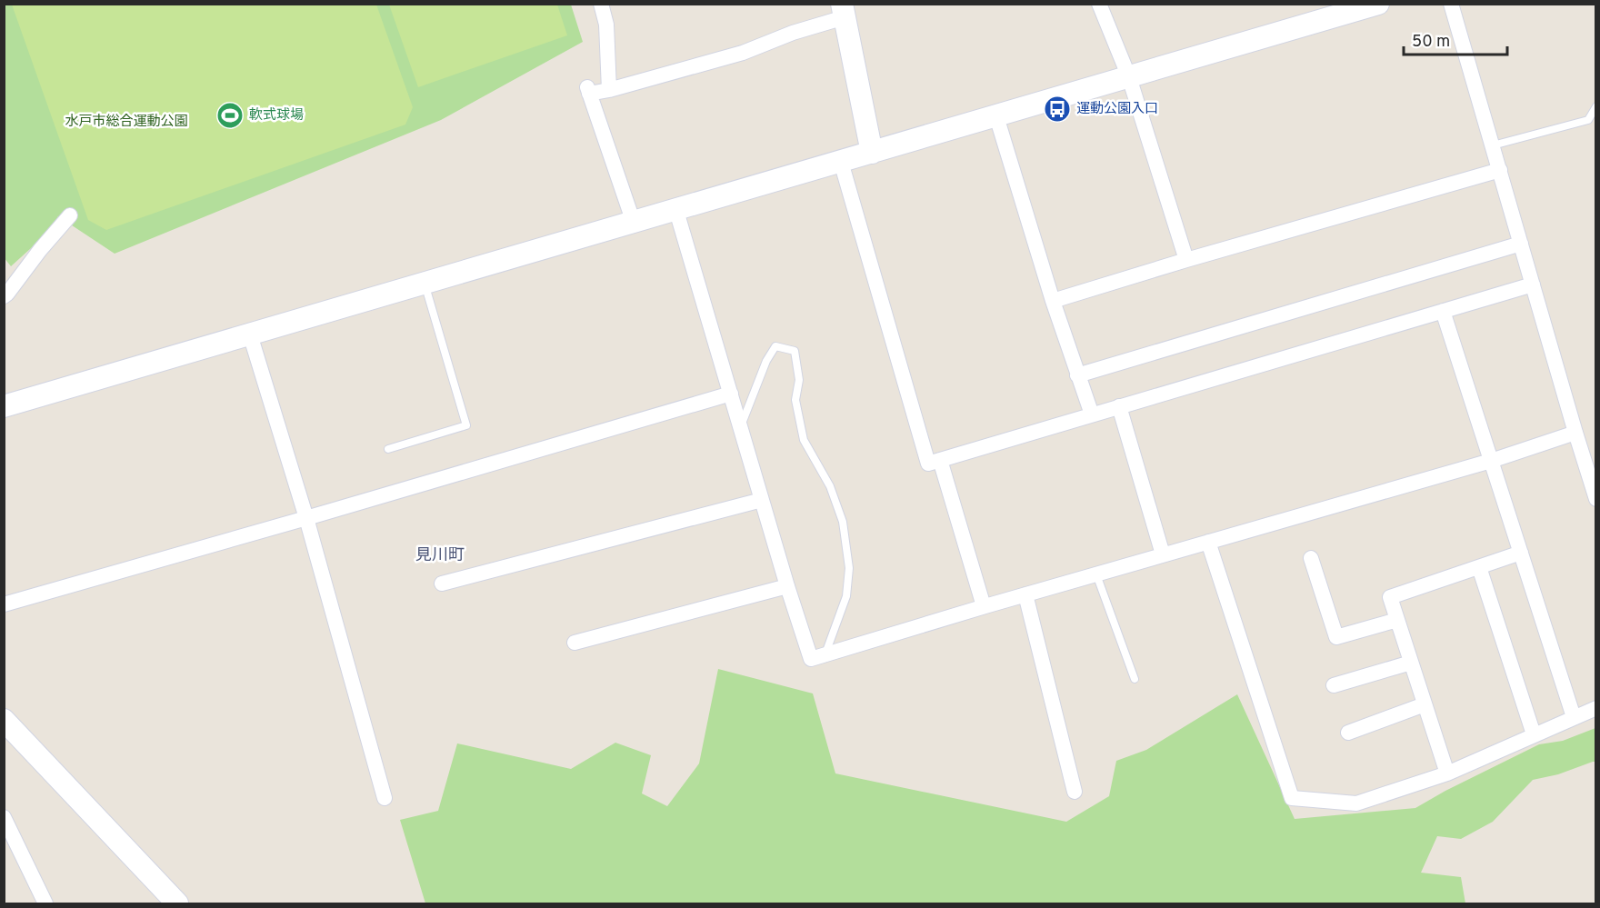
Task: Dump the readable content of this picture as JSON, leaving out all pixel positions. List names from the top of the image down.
{
  "districts": ["見川町"],
  "parks": ["水戸市総合運動公園"],
  "places": {
    "bus stop": ["運動公園入口"],
    "sports": ["軟式球場"]
  },
  "scale_bar": "50 m"
}
